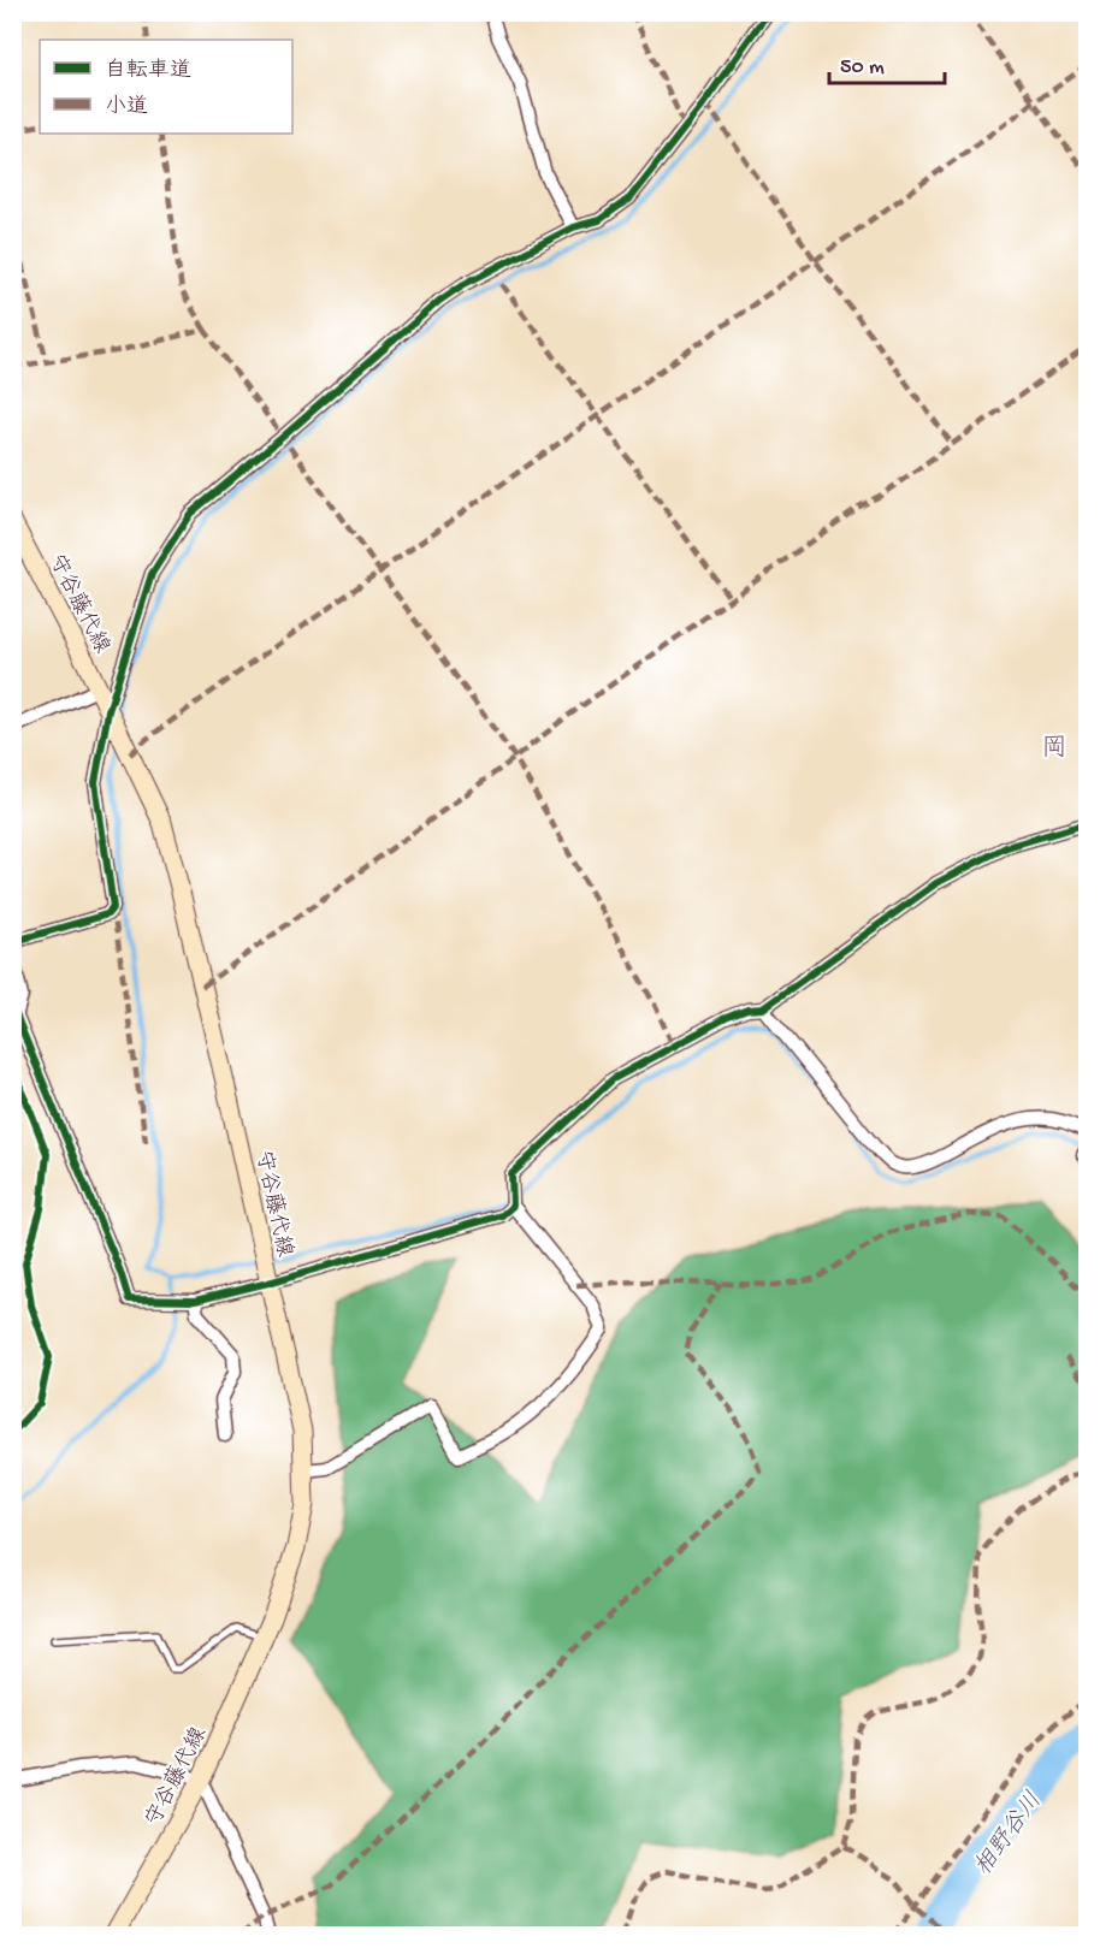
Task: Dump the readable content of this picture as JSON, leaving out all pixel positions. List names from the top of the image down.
{
  "streets": {
    "main road": ["守谷藤代線"]
  },
  "districts": ["岡"],
  "water": ["相野谷川"],
  "legend": ["自転車道", "小道"],
  "scale_bar": "50 m"
}
